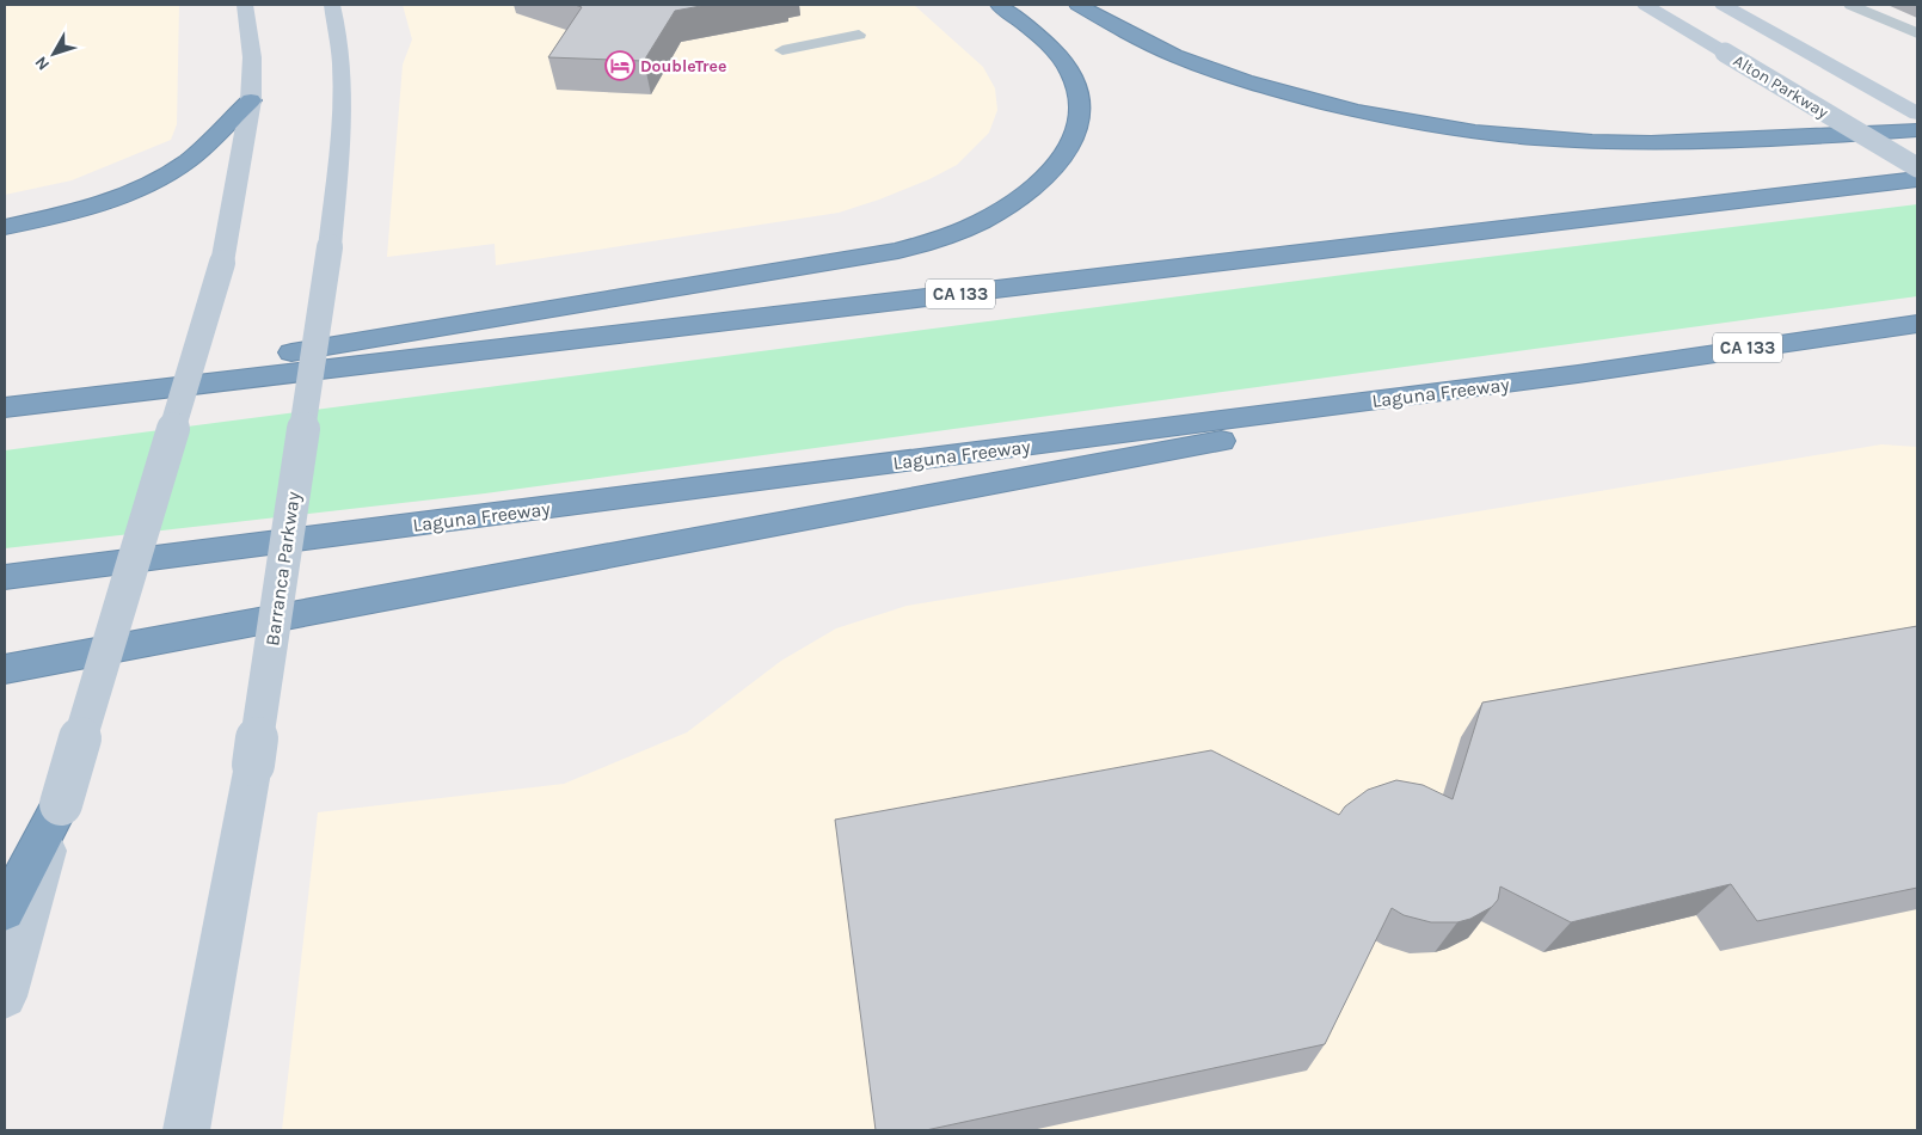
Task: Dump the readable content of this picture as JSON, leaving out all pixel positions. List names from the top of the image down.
{
  "streets": {
    "highway": ["CA 133", "Laguna Freeway"],
    "main road": ["Alton Parkway", "Barranca Parkway"]
  },
  "places": {
    "hotel": ["DoubleTree"]
  },
  "north": "bottom left"
}
